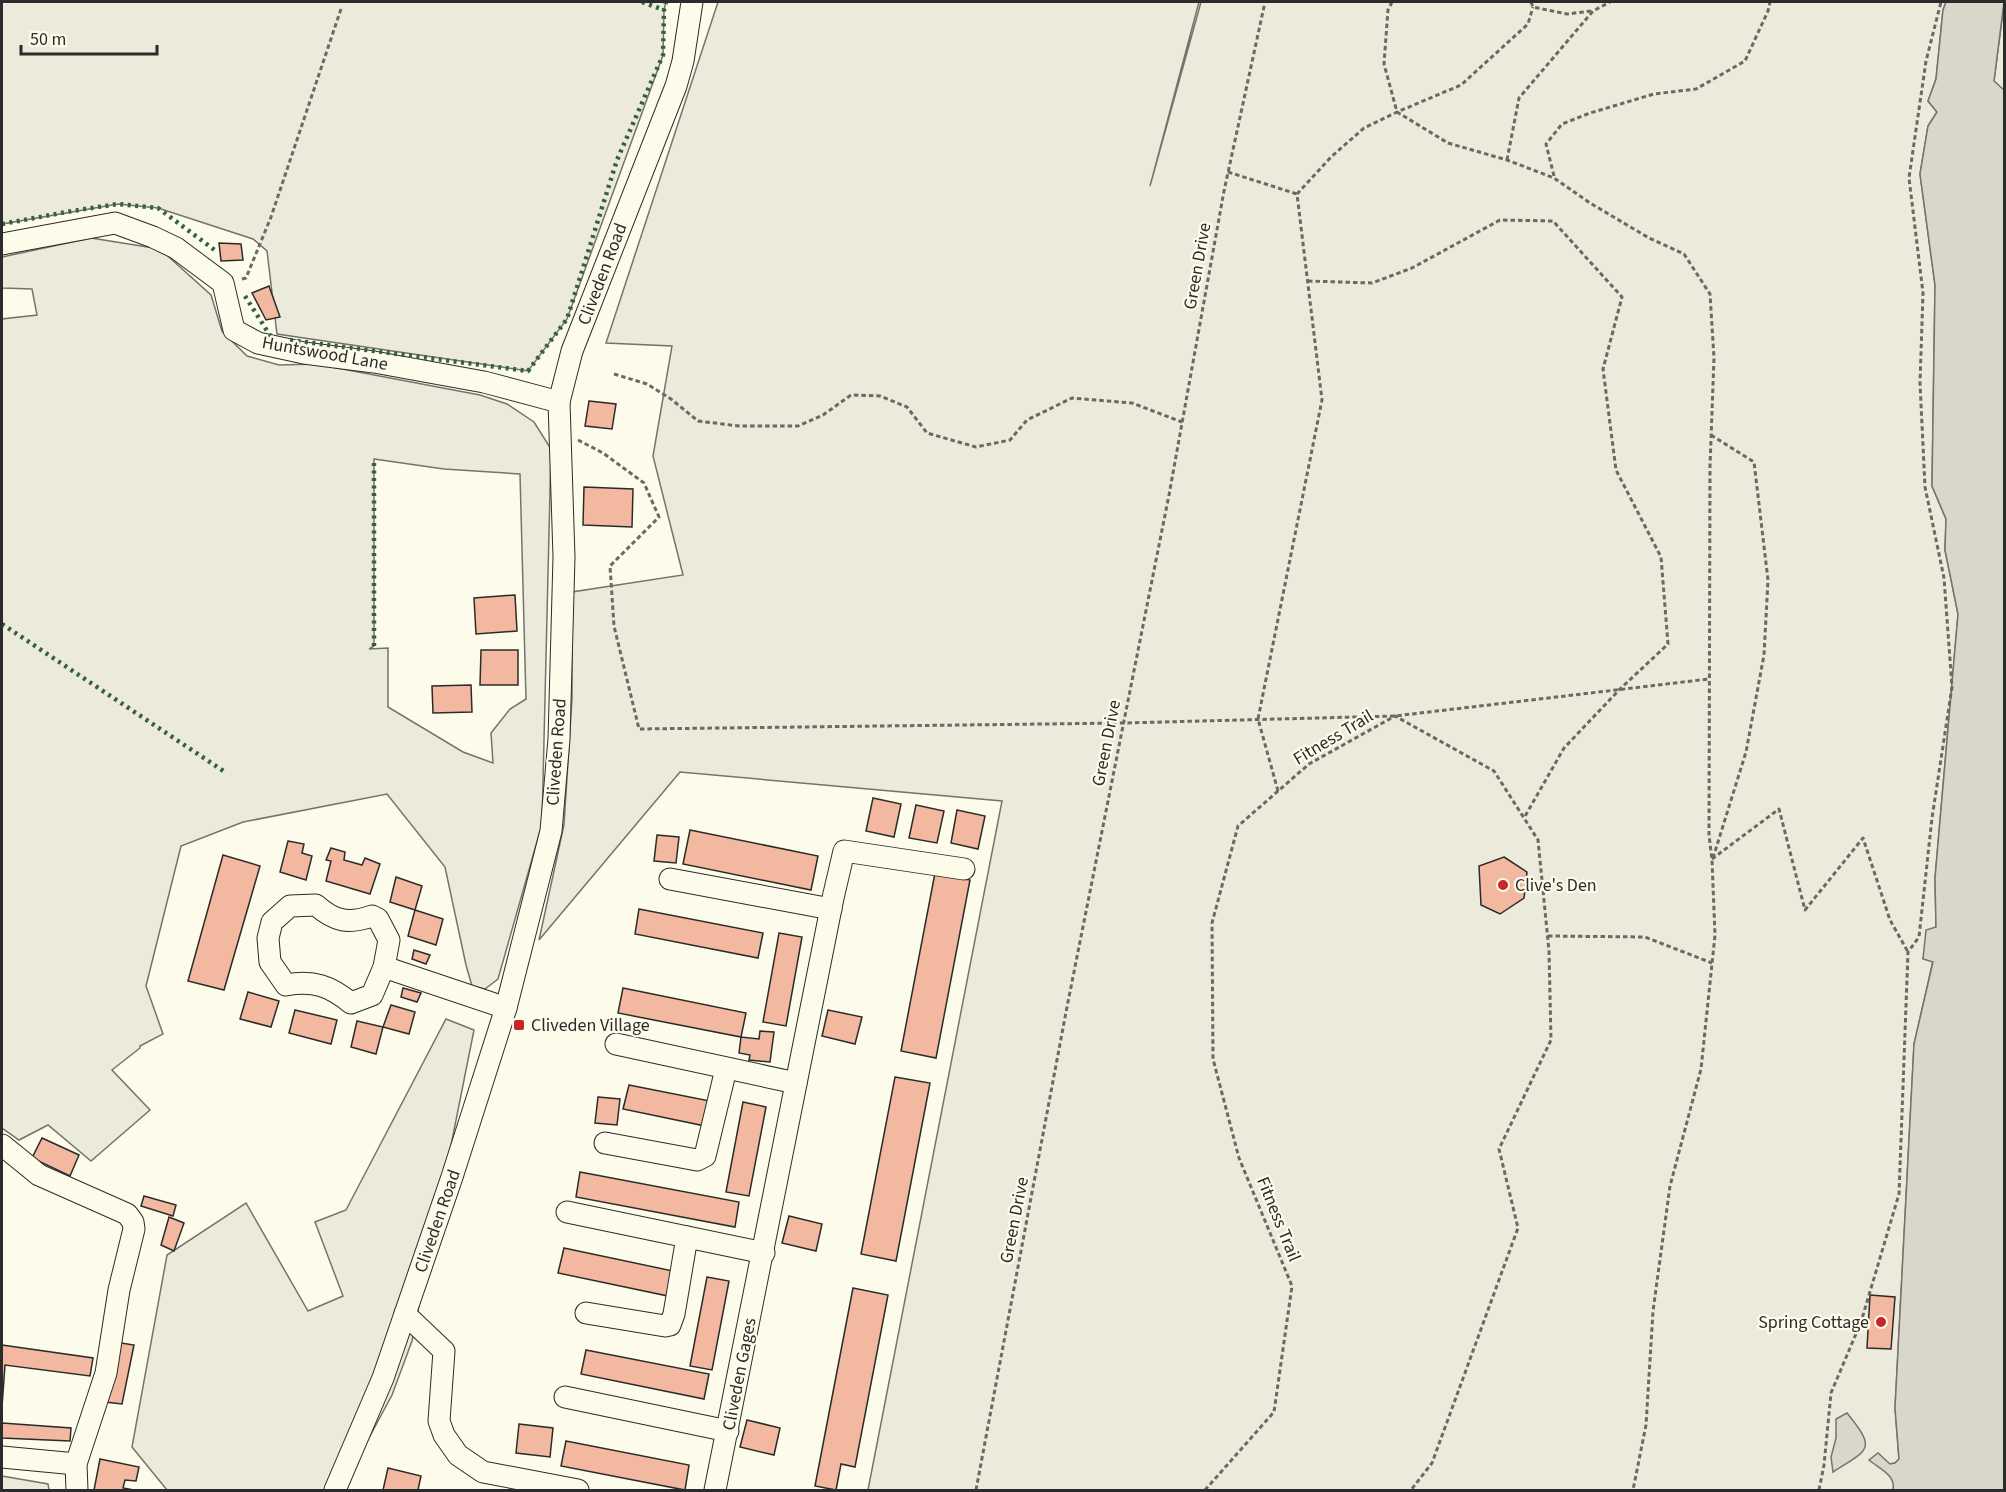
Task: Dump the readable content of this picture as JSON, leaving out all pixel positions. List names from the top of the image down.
{
  "streets": {
    "street": ["Cliveden Road", "Huntswood Lane", "Cliveden Gages"],
    "path": ["Green Drive", "Fitness Trail"]
  },
  "crossings": [
    ["Cliveden Road", "Huntswood Lane"]
  ],
  "places": {
    "other": ["Clive's Den", "Spring Cottage"],
    "transit": ["Cliveden Village"]
  },
  "scale_bar": "50 m"
}
